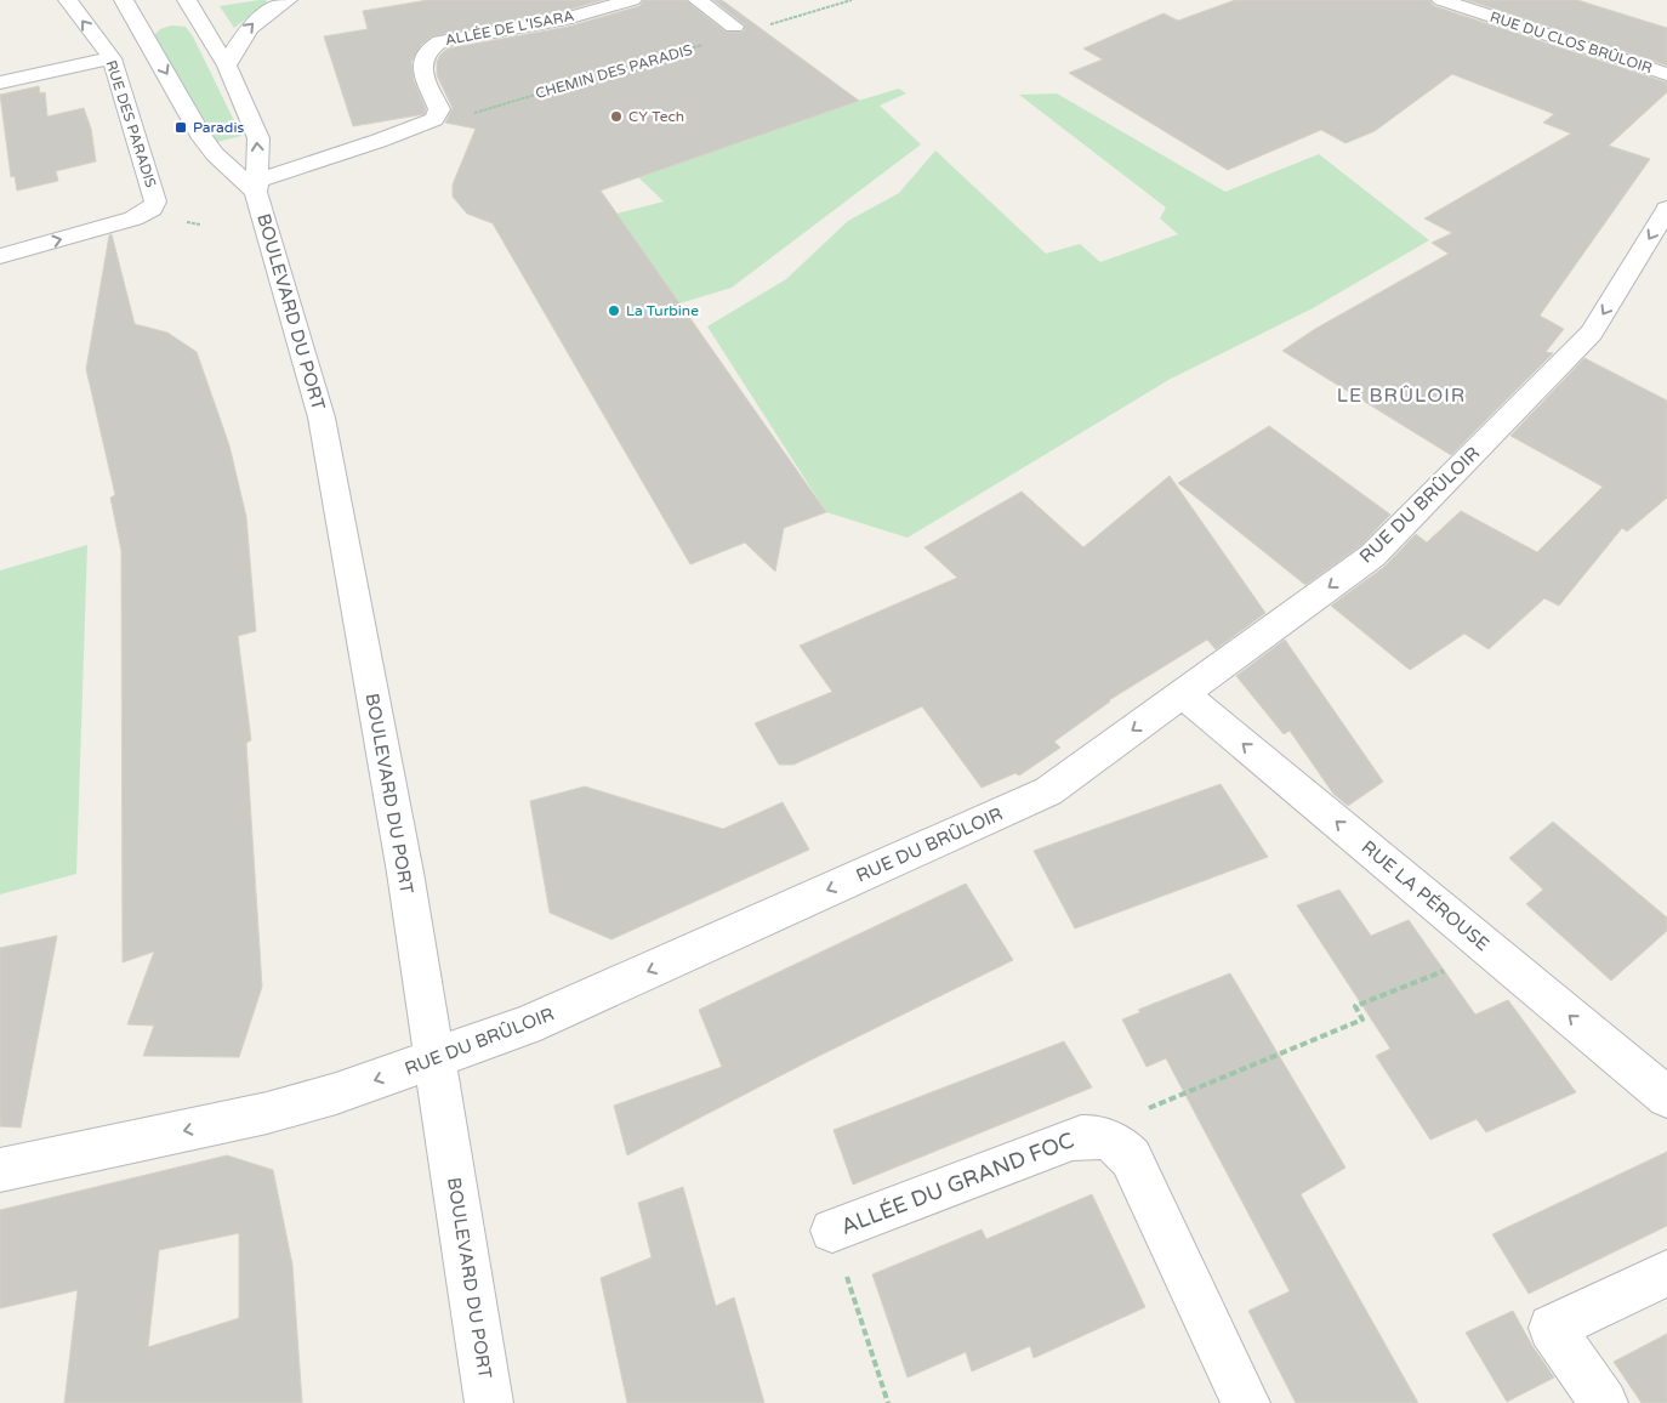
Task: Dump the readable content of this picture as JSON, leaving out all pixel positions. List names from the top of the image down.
{
  "streets": {
    "street": [
      "ALLÉE DE L'ISARA",
      "RUE DU CLOS BRÛLOIR",
      "RUE DES PARADIS",
      "BOULEVARD DU PORT",
      "RUE DU BRÛLOIR",
      "RUE LA PÉROUSE",
      "ALLÉE DU GRAND FOC"
    ],
    "path": ["CHEMIN DES PARADIS"]
  },
  "crossings": [
    ["ALLÉE DE L'ISARA", "CHEMIN DES PARADIS"],
    ["BOULEVARD DU PORT", "RUE DU BRÛLOIR"],
    ["RUE DU BRÛLOIR", "RUE LA PÉROUSE"]
  ],
  "one_way": ["RUE DU BRÛLOIR", "RUE LA PÉROUSE"],
  "districts": ["LE BRÛLOIR"],
  "places": {
    "other": ["CY Tech", "La Turbine"],
    "transit": ["Paradis"]
  }
}
